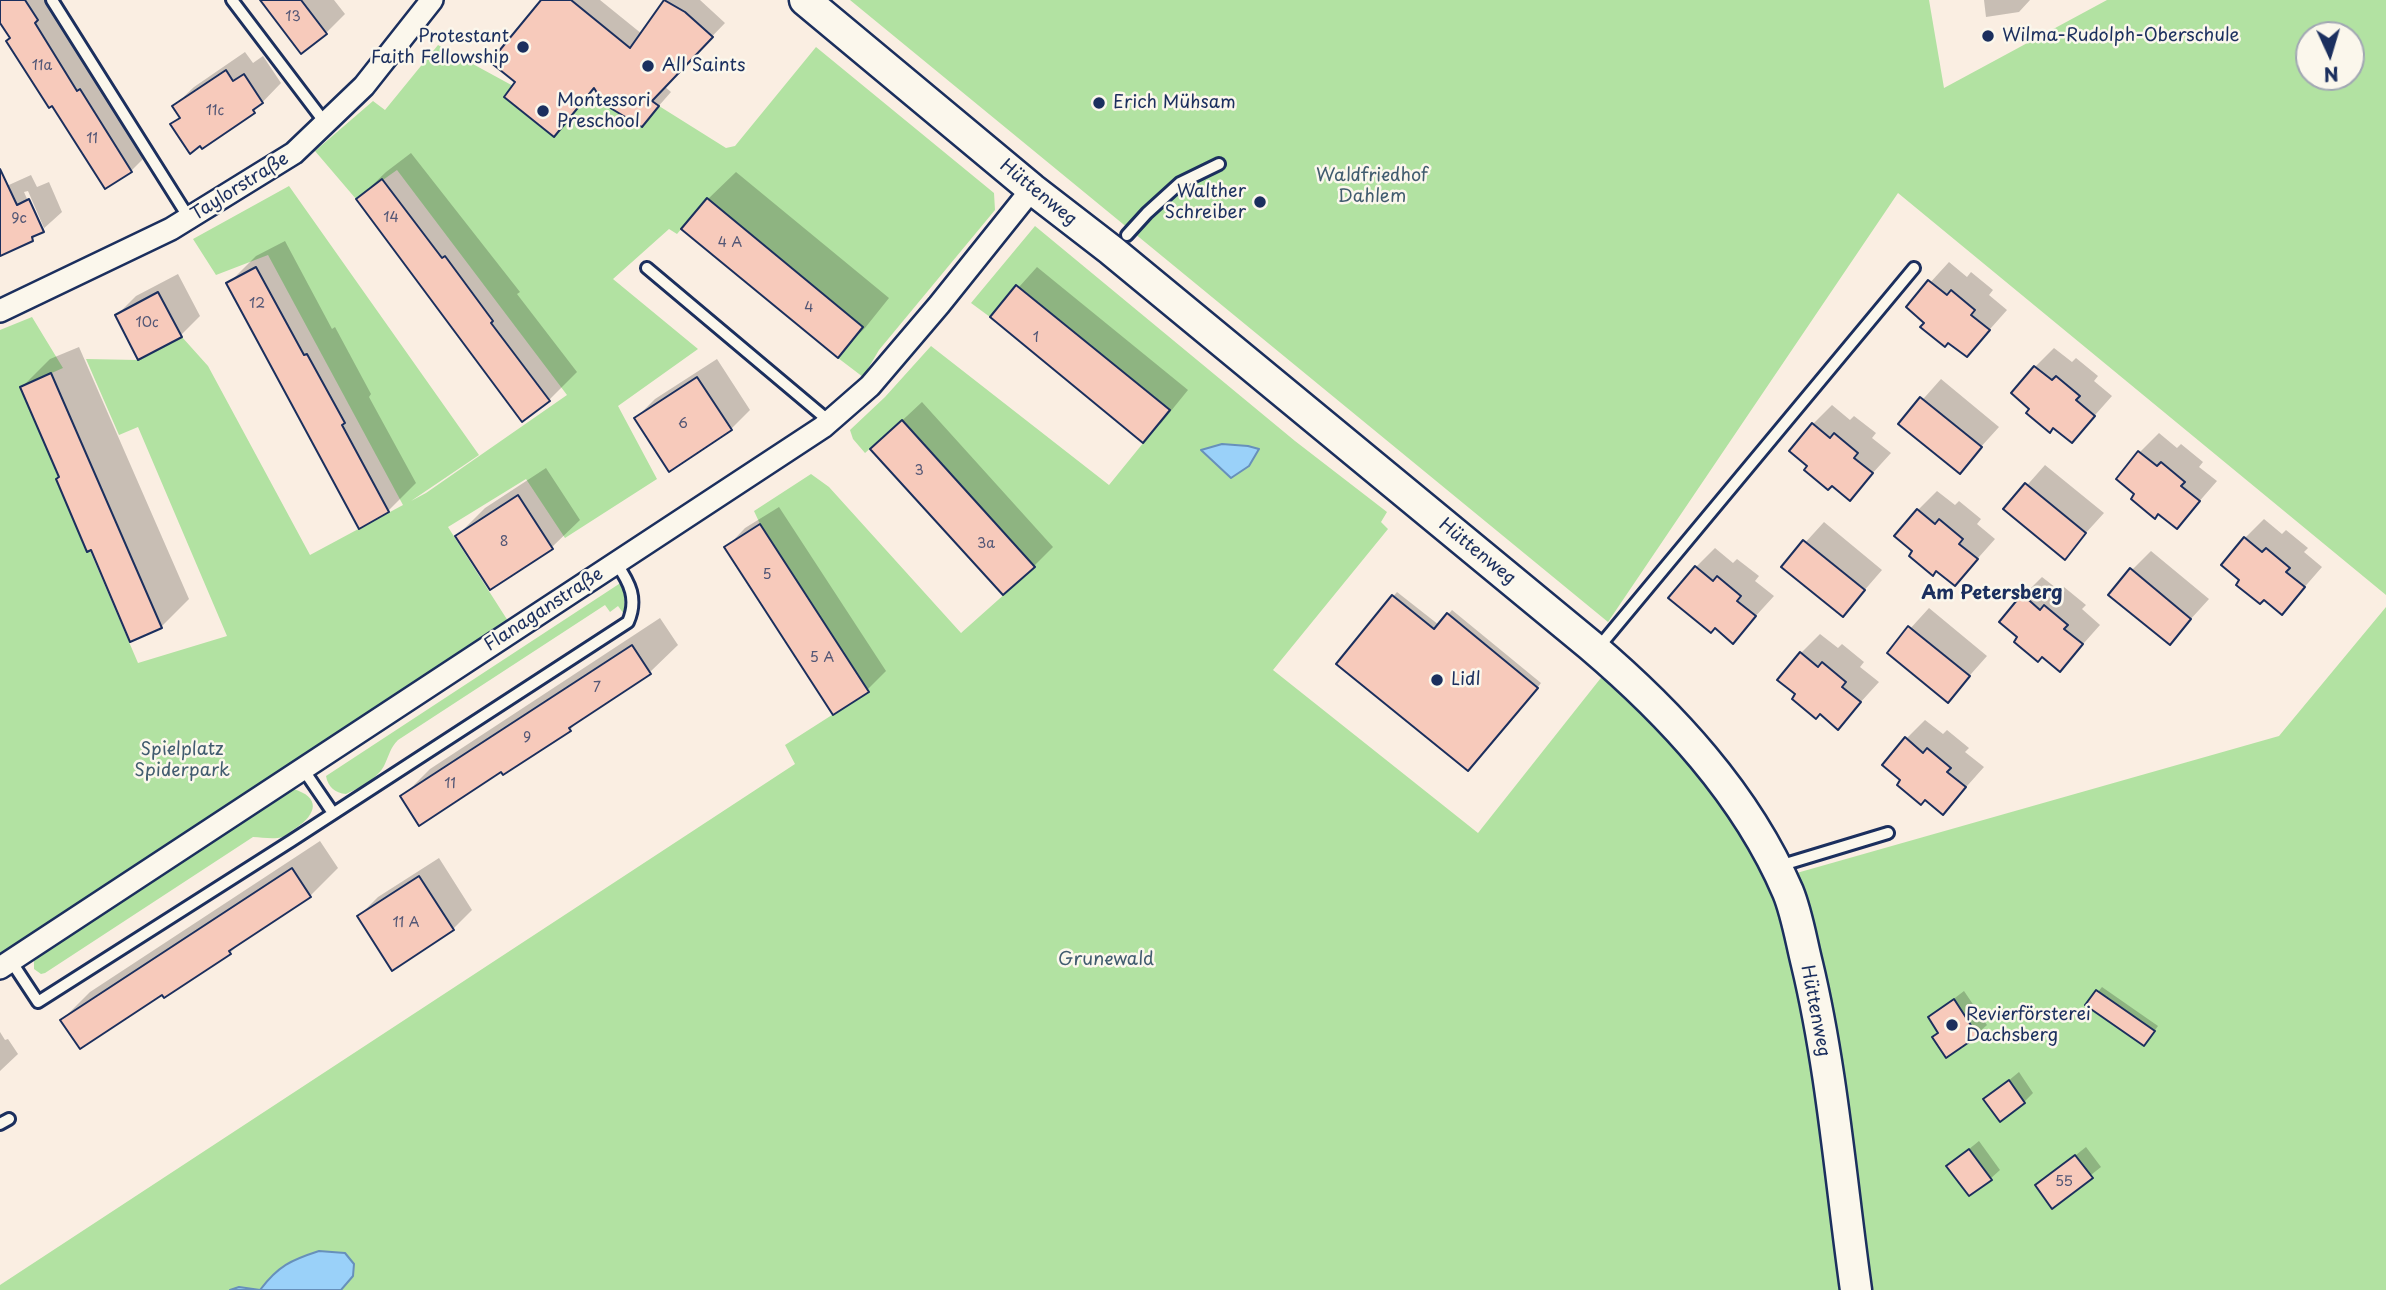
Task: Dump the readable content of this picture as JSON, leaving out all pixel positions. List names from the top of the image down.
{
  "streets": {
    "main road": ["Hüttenweg"],
    "street": ["Taylorstraße", "Flanaganstraße"]
  },
  "crossings": [
    ["Hüttenweg", "Flanaganstraße"]
  ],
  "districts": ["Am Petersberg"],
  "parks": ["Waldfriedhof Dahlem", "Spielplatz Spiderpark", "Grunewald"],
  "places": [
    "Wilma-Rudolph-Oberschule",
    "Protestant Faith Fellowship",
    "All Saints",
    "Erich Mühsam",
    "Montessori Preschool",
    "Walther Schreiber",
    "Lidl",
    "Revierförsterei Dachsberg"
  ],
  "house_numbers": [
    "13",
    "11a",
    "11c",
    "11",
    "14",
    "9c",
    "4 A",
    "12",
    "4",
    "10c",
    "1",
    "6",
    "3",
    "8",
    "3a",
    "5",
    "5 A",
    "7",
    "9",
    "11",
    "11 A",
    "55"
  ],
  "north": "bottom"
}
